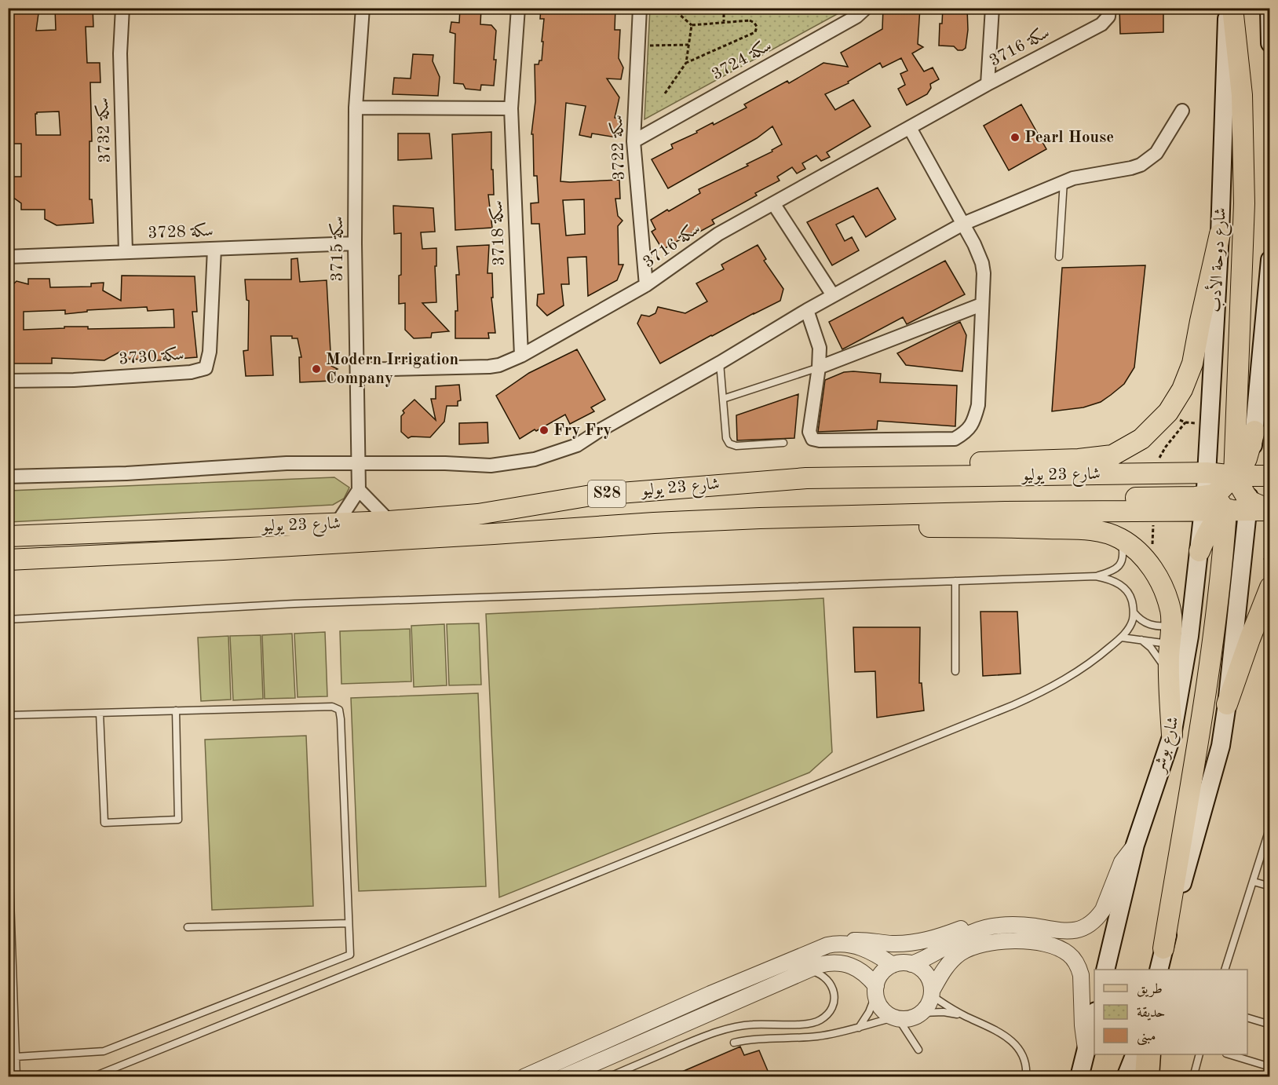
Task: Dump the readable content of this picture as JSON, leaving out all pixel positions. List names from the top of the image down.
{
  "streets": {
    "main road": [
      "شارع دوحة الأدب",
      "شارع 23 يوليو",
      "S28",
      "شارع بوشر"
    ],
    "street": [
      "سكة 3716",
      "سكة 3724",
      "سكة 3732",
      "سكة 3722",
      "سكة 3728",
      "سكة 3718",
      "سكة 3715",
      "سكة 3730"
    ]
  },
  "crossings": [
    ["سكة 3716", "سكة 3722"],
    ["سكة 3716", "سكة 3718"],
    ["سكة 3716", "سكة 3715"],
    ["سكة 3724", "سكة 3722"],
    ["سكة 3732", "سكة 3728"],
    ["سكة 3728", "سكة 3715"],
    ["سكة 3728", "سكة 3730"],
    ["شارع دوحة الأدب", "شارع 23 يوليو"],
    ["شارع دوحة الأدب", "شارع بوشر"],
    ["شارع 23 يوليو", "شارع بوشر"]
  ],
  "places": ["Pearl House", "Modern Irrigation Company", "Fry Fry"],
  "legend": ["طريق", "حديقة", "مبنى"]
}
